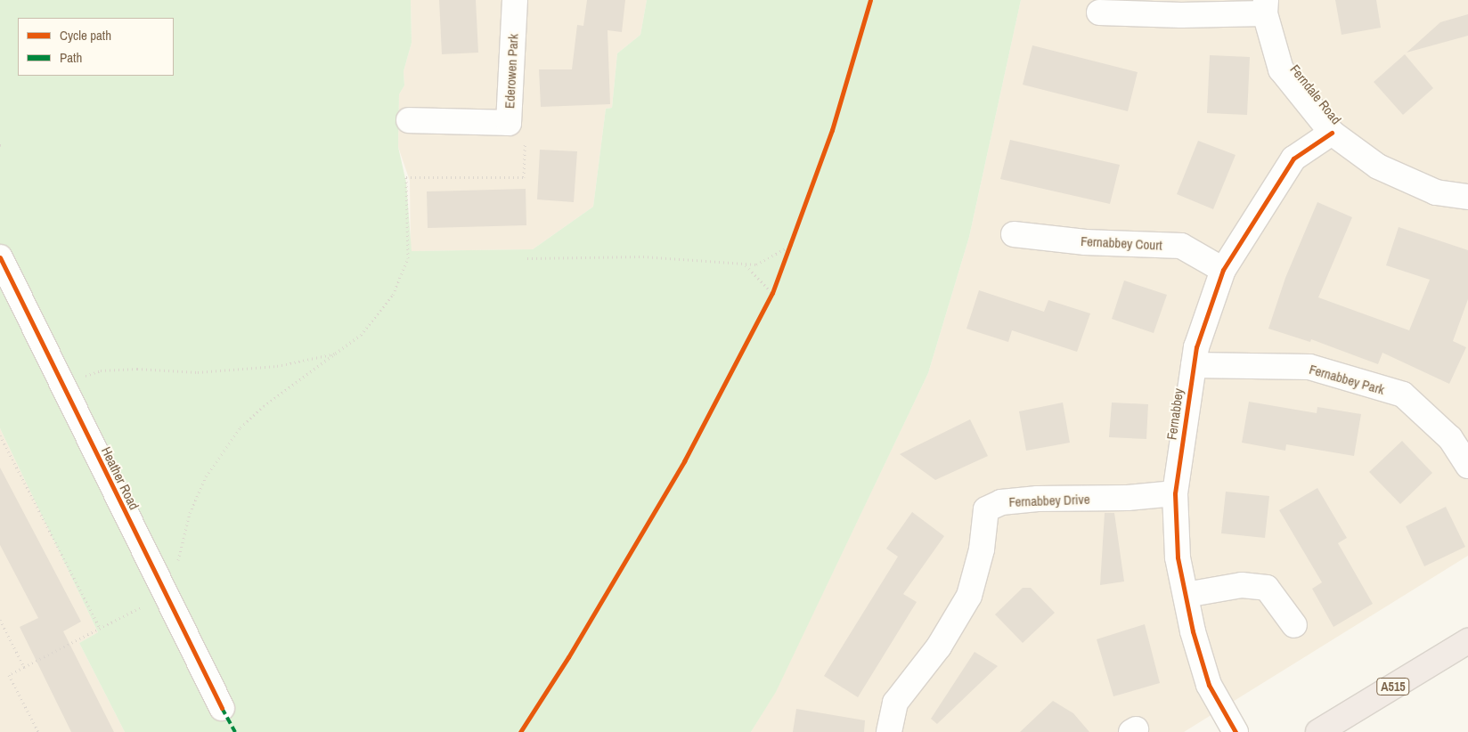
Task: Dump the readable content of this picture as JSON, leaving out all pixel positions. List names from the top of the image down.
{
  "streets": {
    "highway": ["A515"],
    "street": [
      "Ederowen Park",
      "Ferndale Road",
      "Fernabbey Court",
      "Fernabbey Park",
      "Fernabbey",
      "Heather Road",
      "Fernabbey Drive"
    ]
  },
  "crossings": [
    ["Ferndale Road", "Fernabbey"],
    ["Fernabbey Court", "Fernabbey"],
    ["Fernabbey Park", "Fernabbey"],
    ["Fernabbey", "Fernabbey Drive"]
  ],
  "legend": ["Cycle path", "Path"]
}
